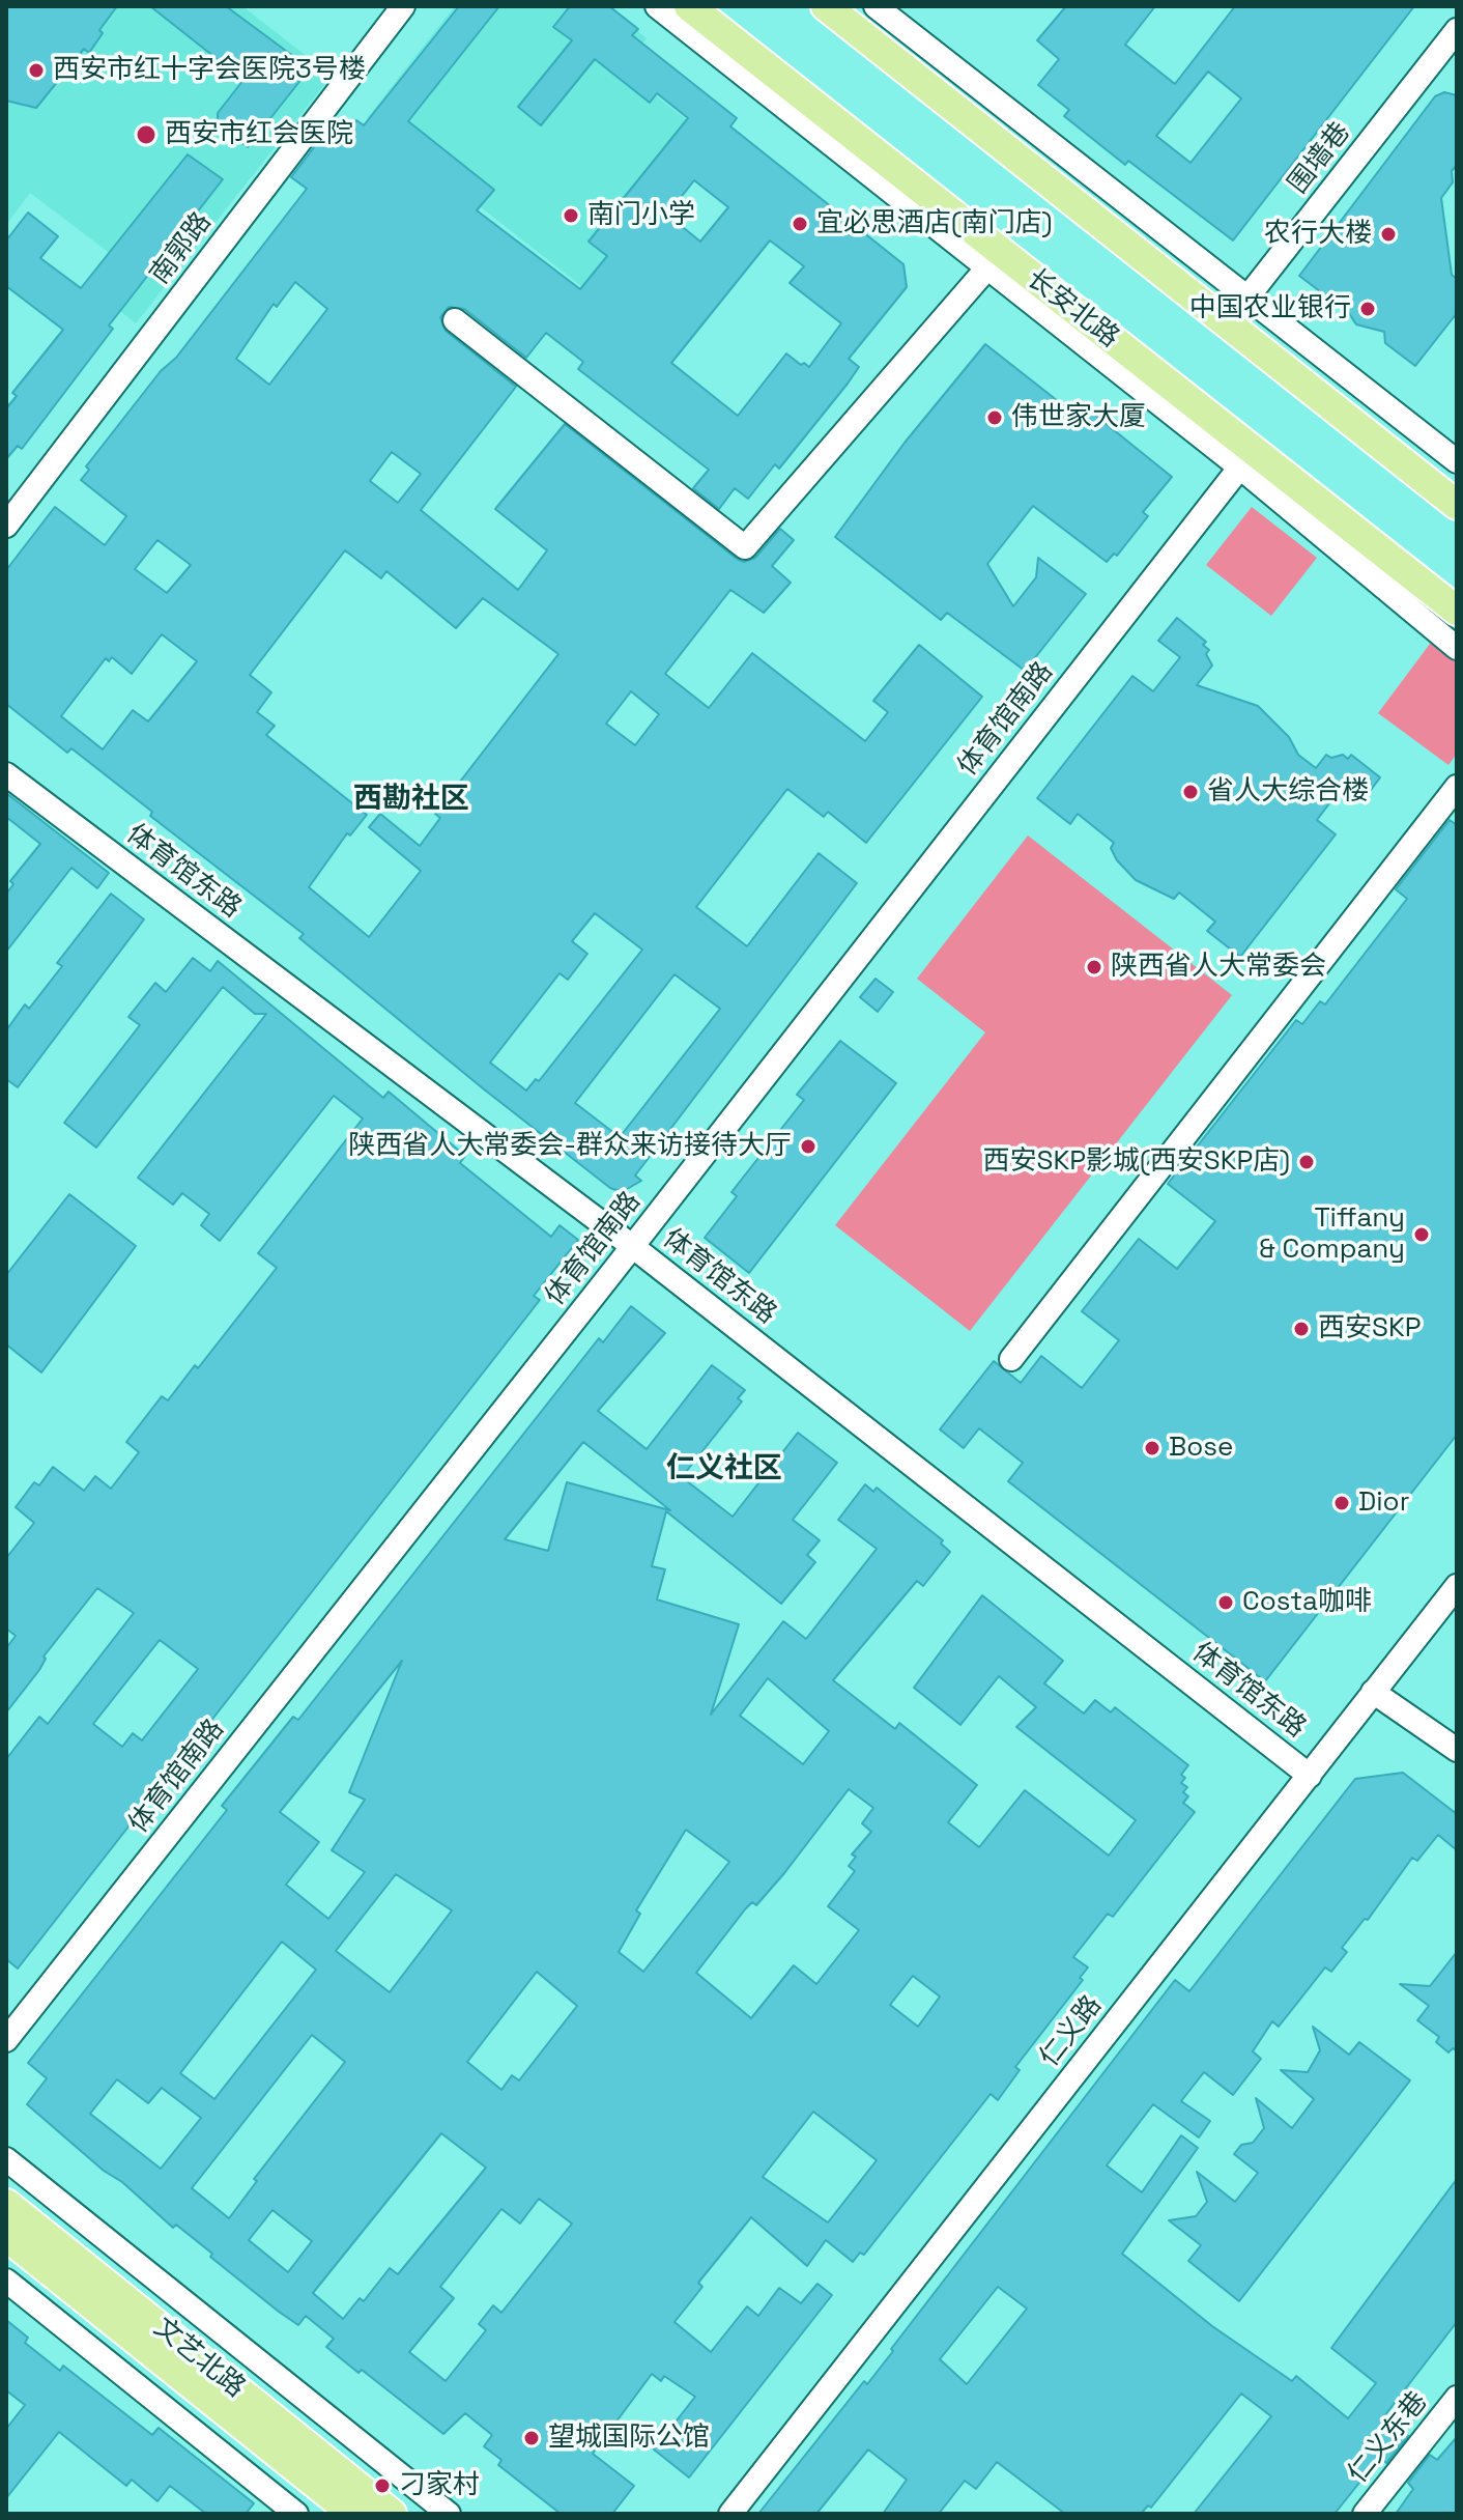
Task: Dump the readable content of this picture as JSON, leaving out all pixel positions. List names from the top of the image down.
{
  "streets": {
    "main road": ["长安北路", "文艺北路"],
    "street": [
      "围墙巷",
      "南郭路",
      "体育馆南路",
      "体育馆东路",
      "仁义路",
      "仁义东巷"
    ]
  },
  "crossings": [
    ["长安北路", "体育馆南路"],
    ["体育馆南路", "体育馆东路"],
    ["体育馆东路", "仁义路"]
  ],
  "districts": ["西勘社区", "仁义社区"],
  "places": [
    "西安市红十字会医院3号楼",
    "西安市红会医院",
    "南门小学",
    "宜必思酒店(南门店)",
    "农行大楼",
    "中国农业银行",
    "伟世家大厦",
    "省人大综合楼",
    "陕西省人大常委会",
    "陕西省人大常委会-群众来访接待大厅",
    "西安SKP影城(西安SKP店)",
    "Tiffany & Company",
    "西安SKP",
    "Bose",
    "Dior",
    "Costa咖啡",
    "望城国际公馆",
    "刁家村"
  ]
}
